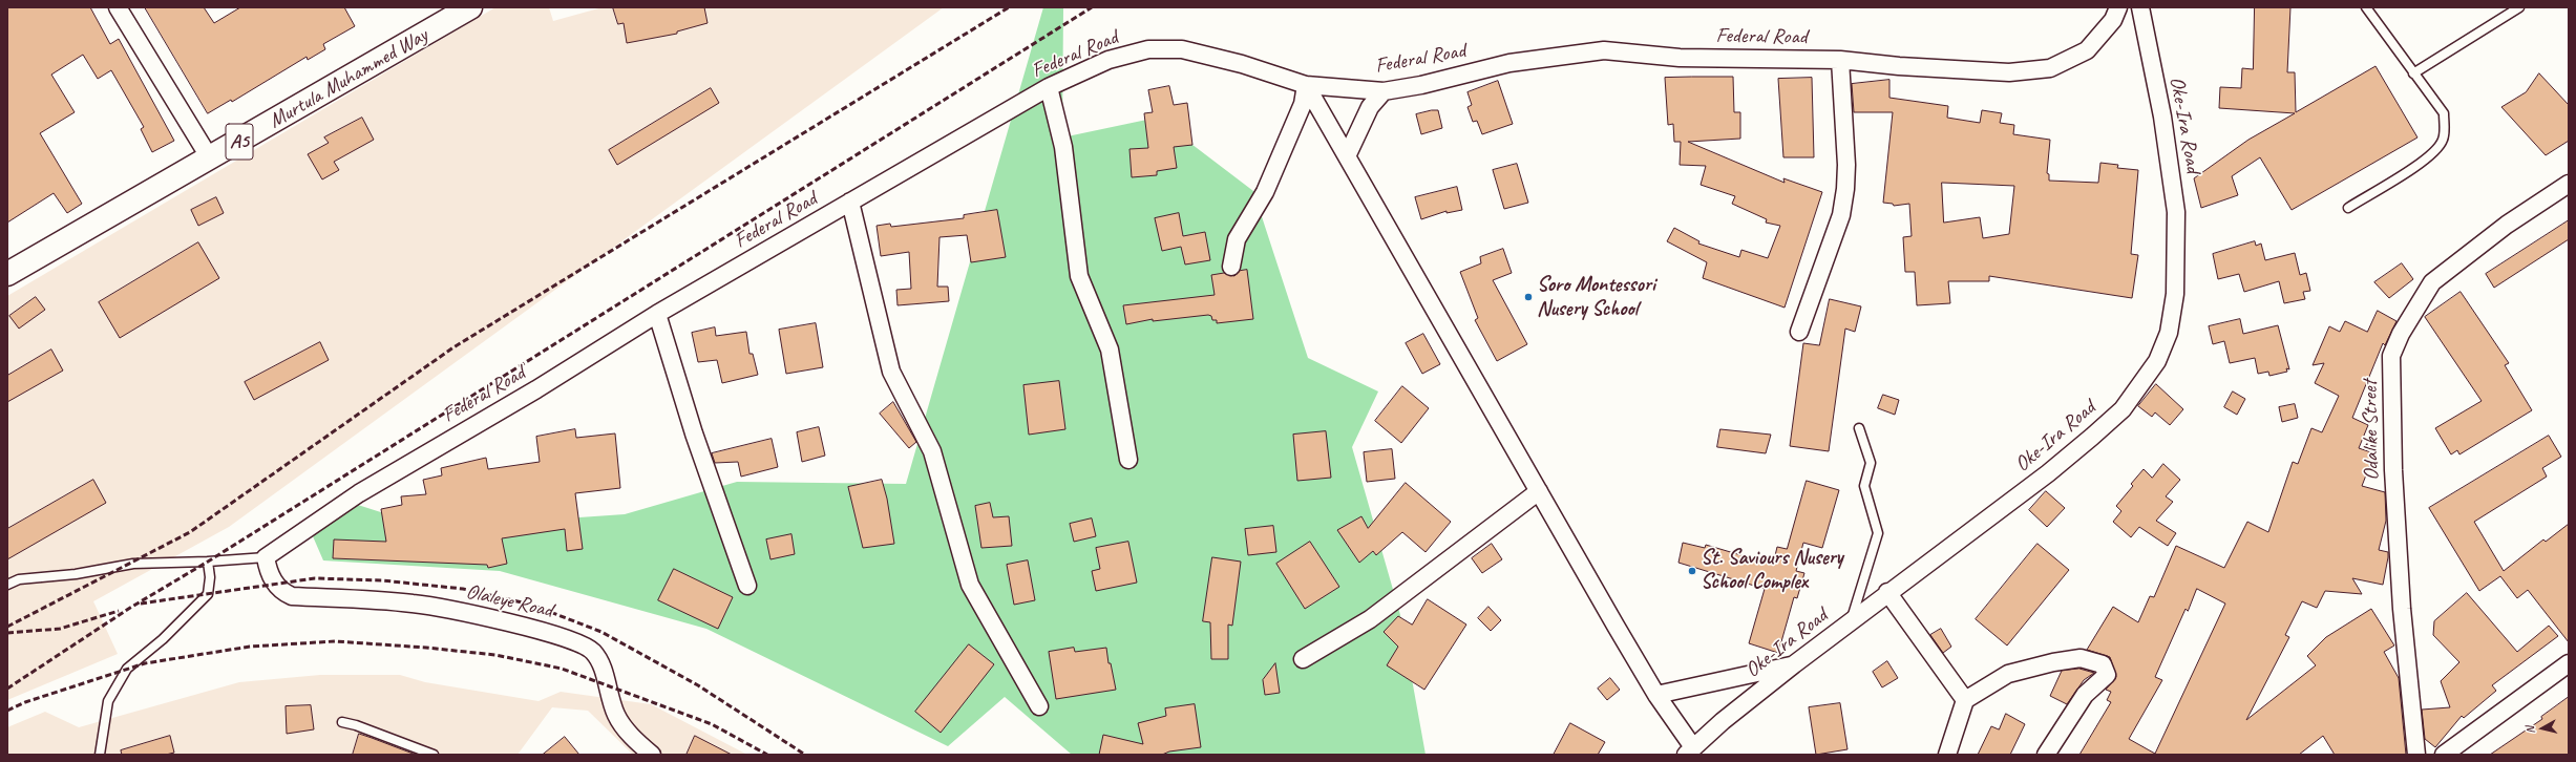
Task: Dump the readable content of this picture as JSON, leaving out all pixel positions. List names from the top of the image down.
{
  "streets": {
    "main road": ["Murtula Muhammed Way", "A5"],
    "street": [
      "Federal Road",
      "Oke-Ira Road",
      "Odalike Street",
      "Olaleye Road"
    ]
  },
  "crossings": [
    ["Federal Road", "Olaleye Road"]
  ],
  "places": ["Soro Montessori Nusery School", "St. Saviours Nusery School Complex"],
  "north": "left"
}
